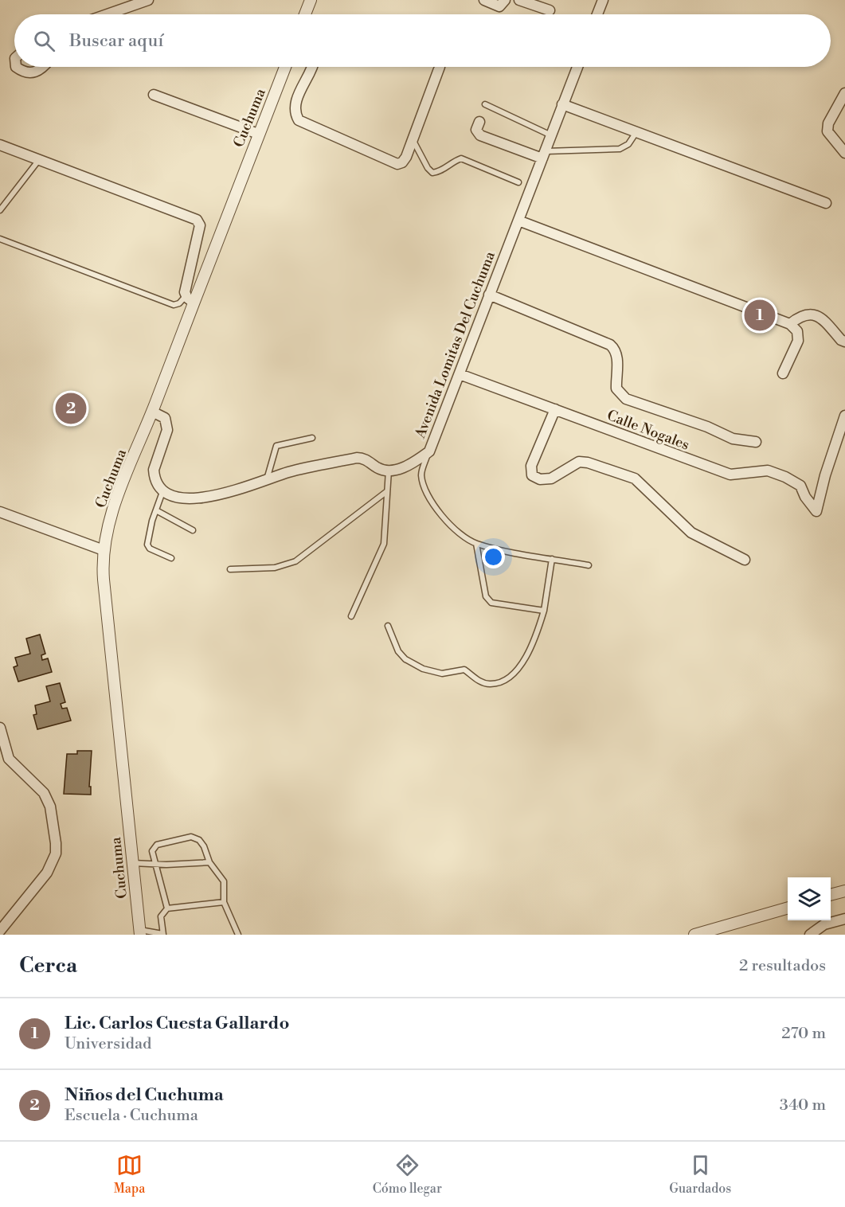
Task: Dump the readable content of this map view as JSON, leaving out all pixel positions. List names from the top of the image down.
{
  "streets": {
    "street": ["Cuchuma", "Avenida Lomitas Del Cuchuma", "Calle Nogales"]
  },
  "crossings": [
    ["Avenida Lomitas Del Cuchuma", "Calle Nogales"]
  ],
  "page": {
    "search": "Buscar aquí",
    "pins": ["1", "2"],
    "heading": ["Cerca", "2 resultados"],
    "list": [
      {
        "mark": "1",
        "name": "Lic. Carlos Cuesta Gallardo",
        "note": "Universidad",
        "value": "270 m"
      },
      {
        "mark": "2",
        "name": "Niños del Cuchuma",
        "note": "Escuela · Cuchuma",
        "value": "340 m"
      }
    ],
    "nav": ["Mapa", "Cómo llegar", "Guardados"]
  }
}
